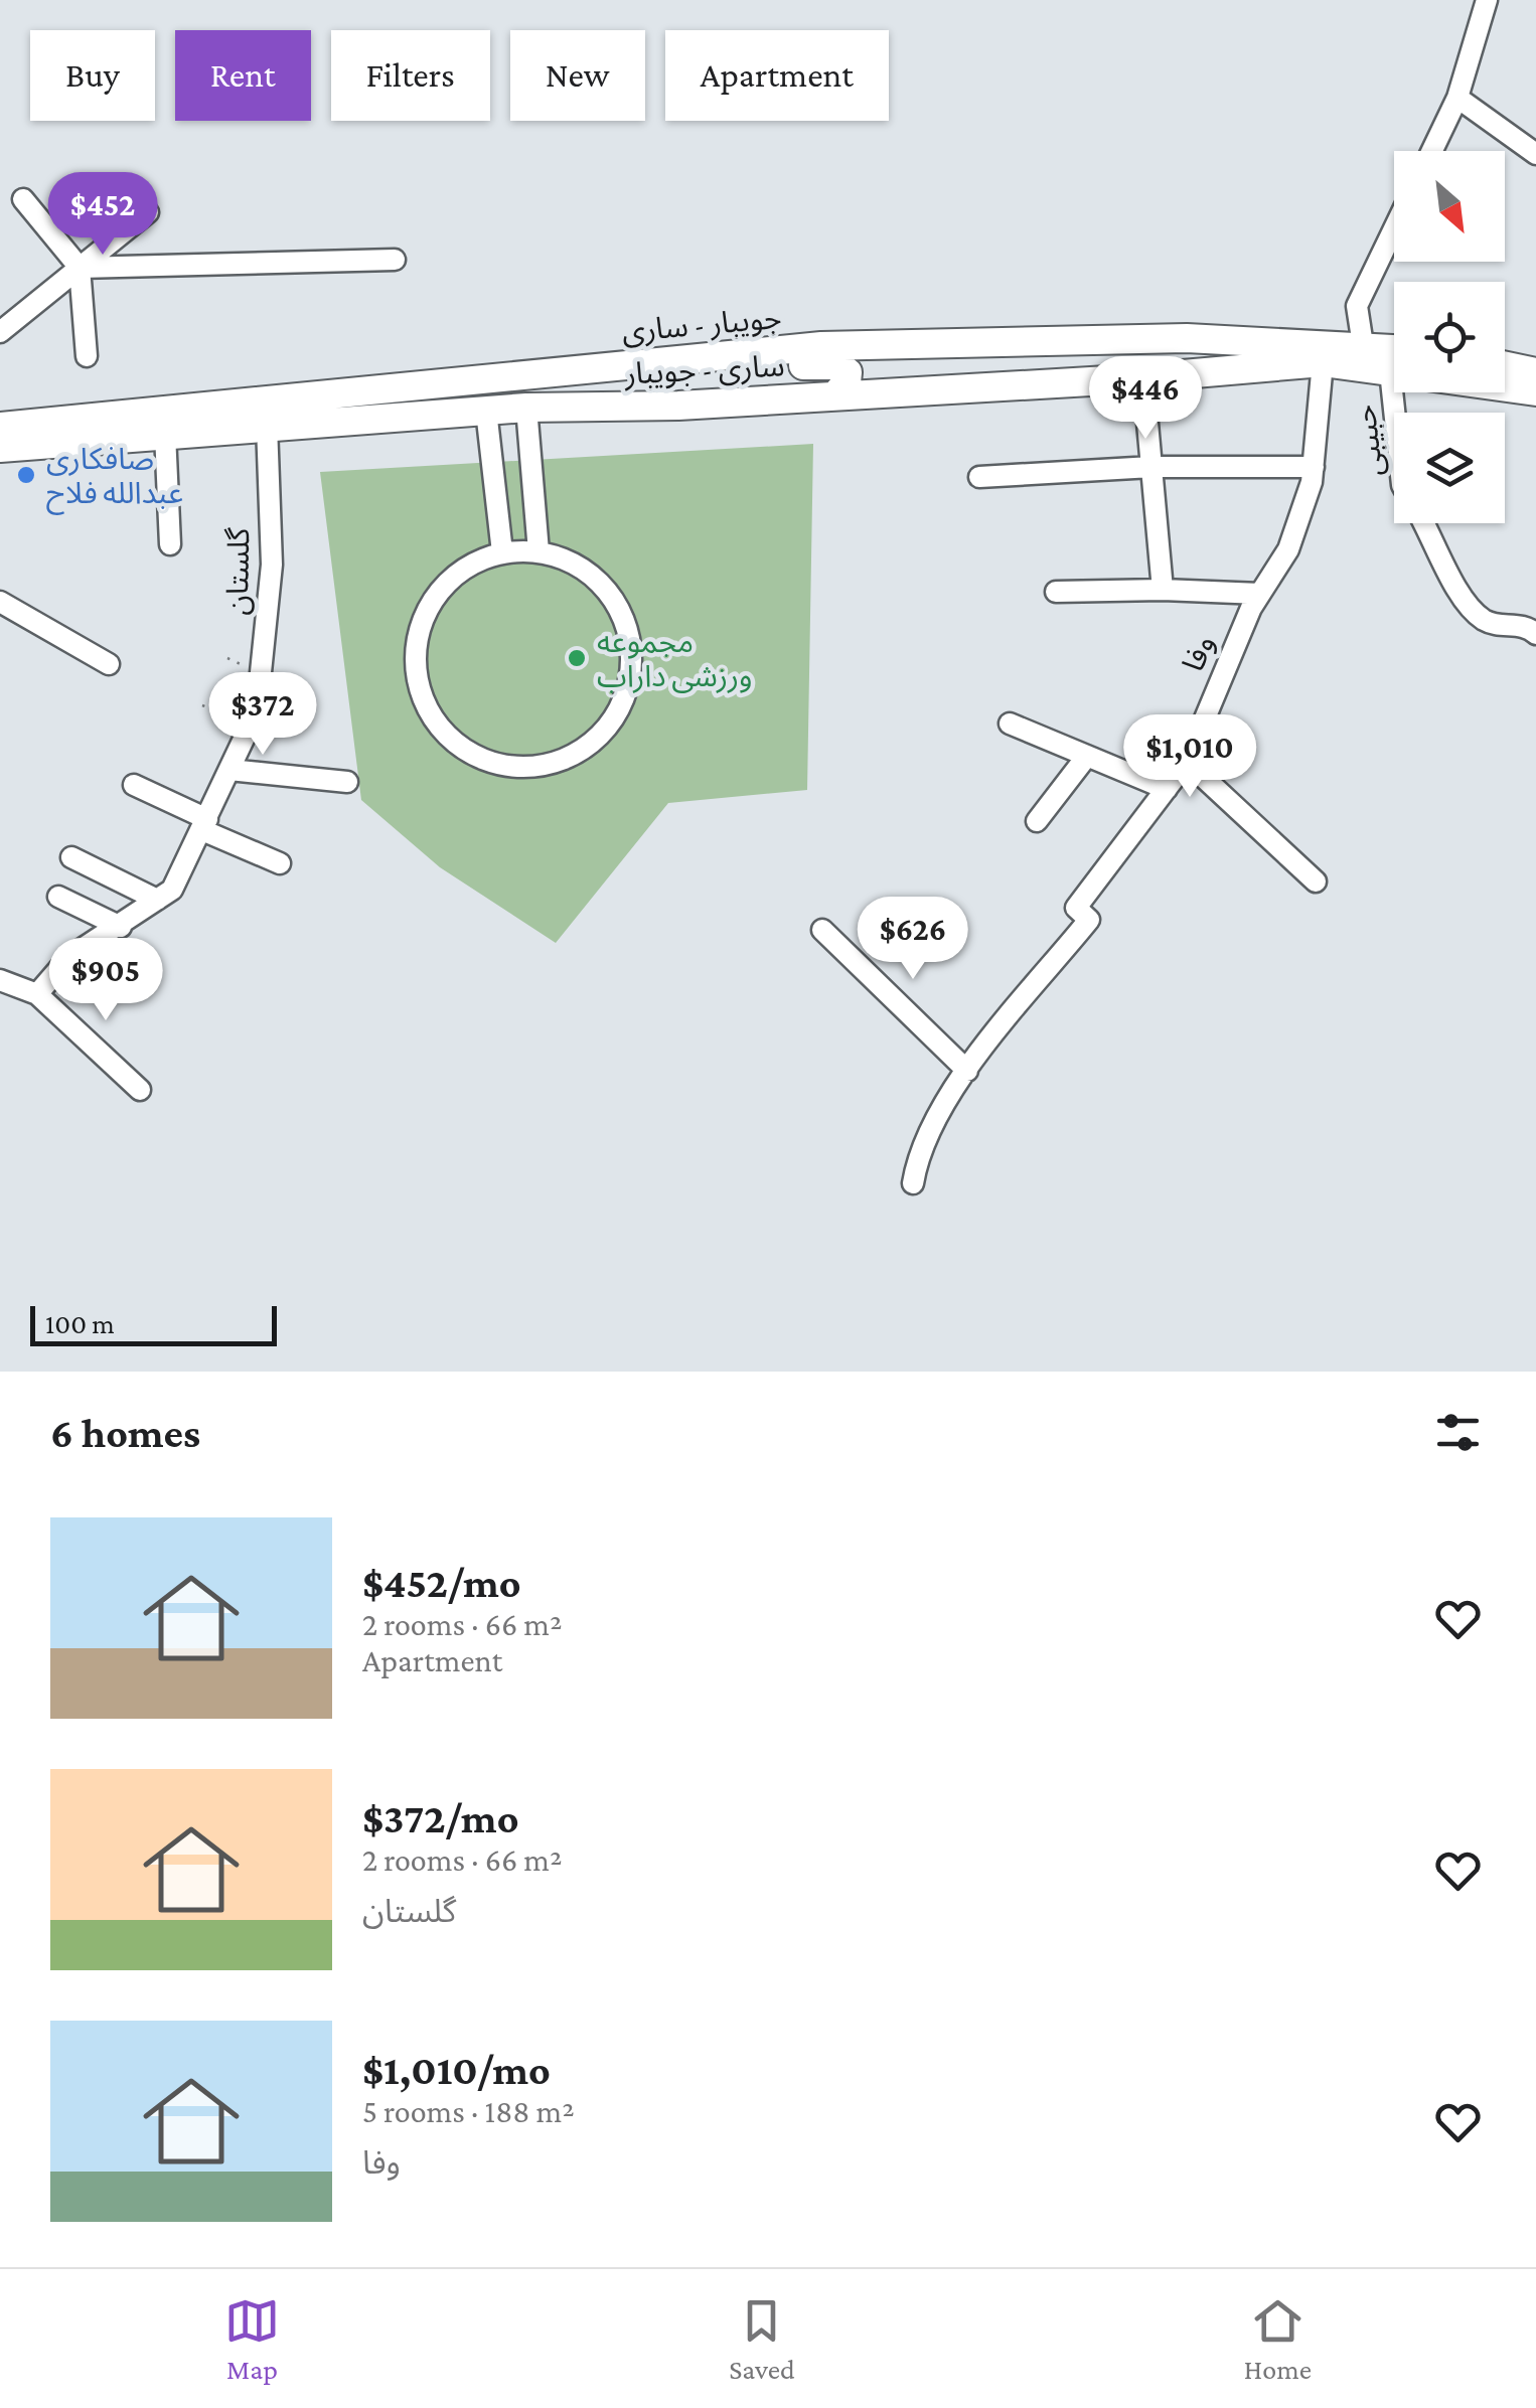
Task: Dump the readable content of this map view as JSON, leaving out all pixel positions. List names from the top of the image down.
{
  "streets": {
    "highway": ["جویبار - ساری", "ساری - جویبار"],
    "street": ["حبیبی", "گلستان", "وفا"]
  },
  "crossings": [
    ["ساری - جویبار", "گلستان"],
    ["ساری - جویبار", "وفا"]
  ],
  "places": ["صافکاری عبدالله فلاح", "مجموعه ورزشی داراب"],
  "scale_bar": "100 m",
  "north": "bottom right",
  "page": {
    "chip": [
      "Buy",
      "Rent",
      "Filters",
      "New",
      "Apartment"
    ],
    "price": [
      "$452",
      "$446",
      "$372",
      "$1,010",
      "$626",
      "$905"
    ],
    "scale": "100 m",
    "heading": "6 homes",
    "list": [
      {
        "name": "$452/mo",
        "note": "2 rooms · 66 m² · Apartment"
      },
      {
        "name": "$372/mo",
        "note": "2 rooms · 66 m² · گلستان"
      },
      {
        "name": "$1,010/mo",
        "note": "5 rooms · 188 m² · وفا"
      }
    ],
    "tabs": ["Map", "Saved", "Home"]
  }
}
